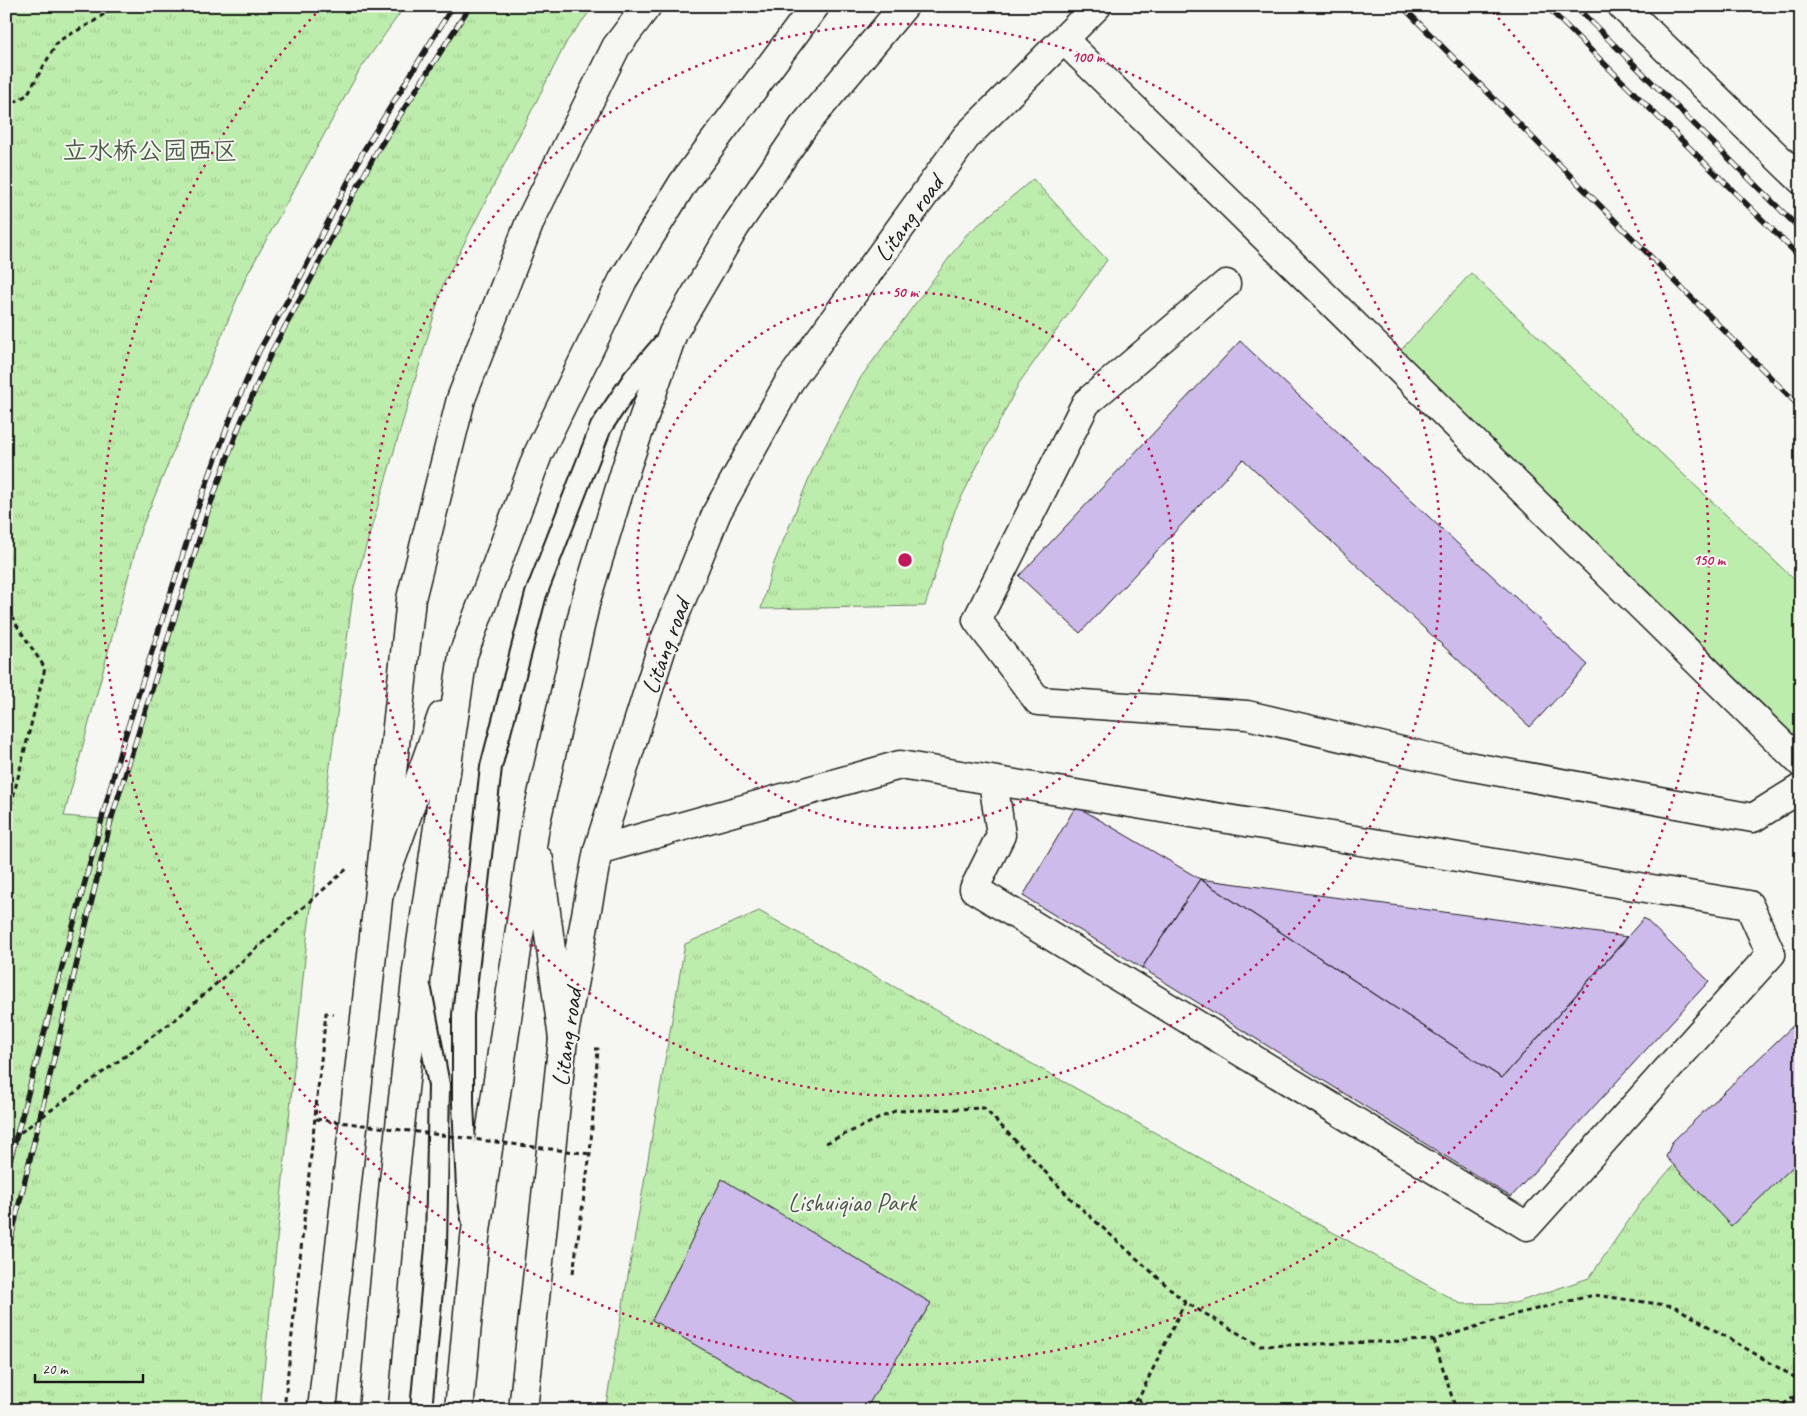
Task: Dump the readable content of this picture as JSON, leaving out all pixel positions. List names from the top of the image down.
{
  "streets": {
    "street": ["Litang road"]
  },
  "parks": ["立水桥公园西区", "Lishuiqiao Park"],
  "scale_bar": "20 m",
  "rings": ["100 m", "50 m", "150 m"]
}
